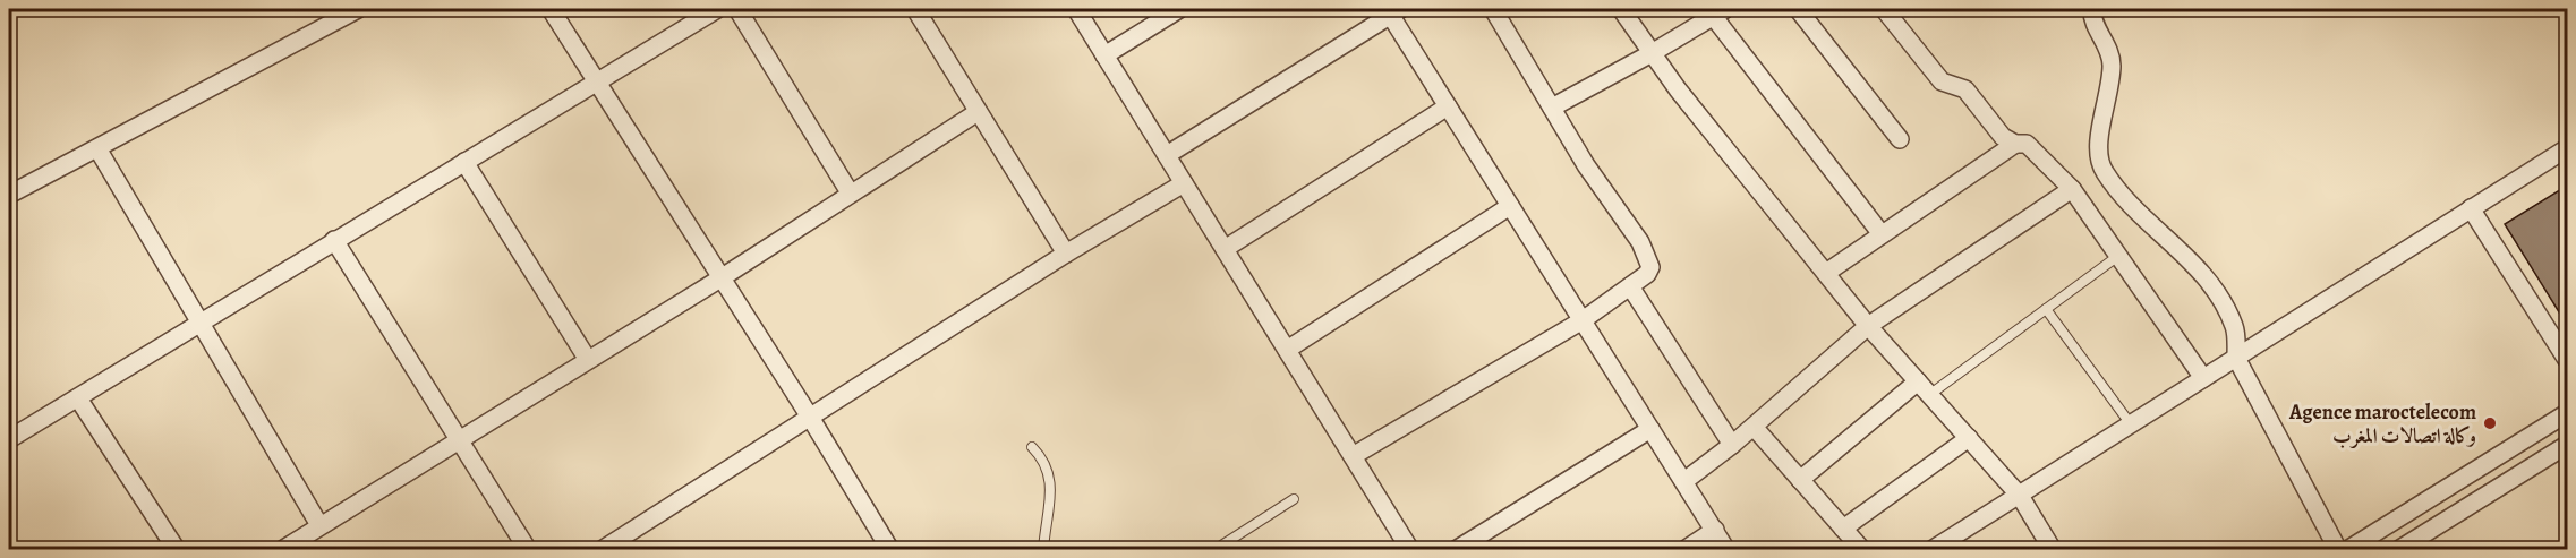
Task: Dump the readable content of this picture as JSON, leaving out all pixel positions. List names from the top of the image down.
{
  "places": ["Agence maroctelecom وكالة اتصالات المغرب"]
}
